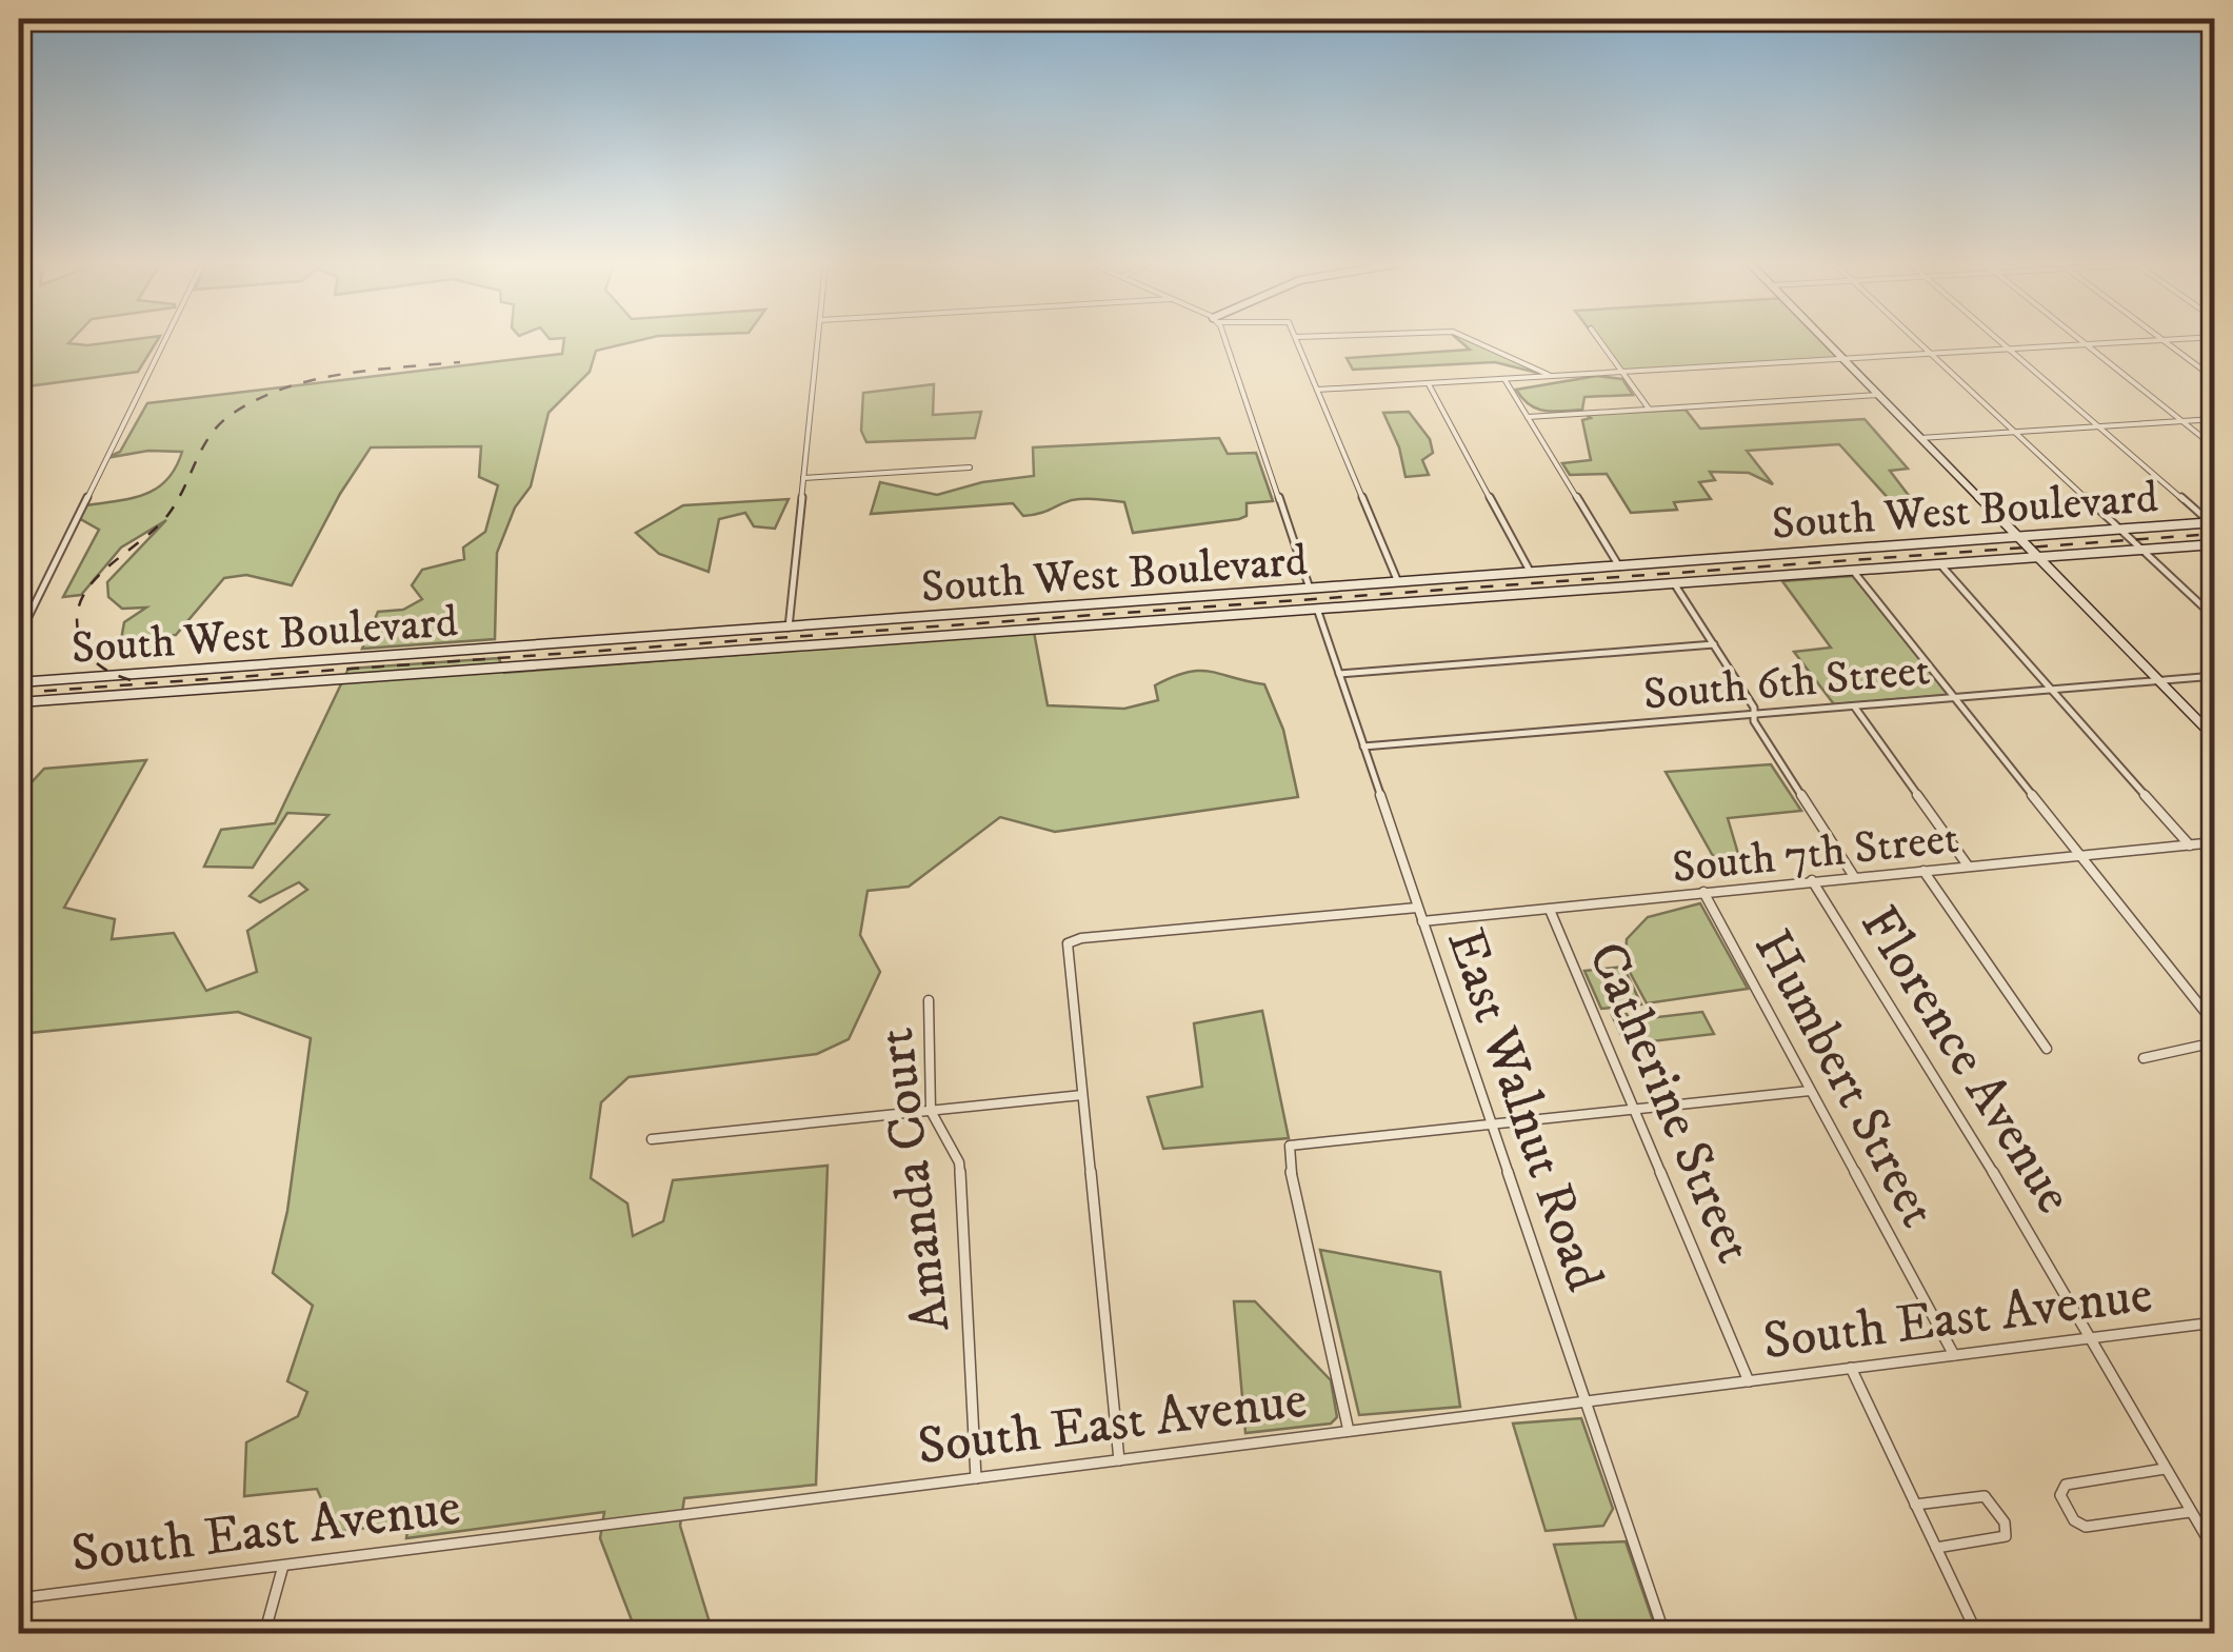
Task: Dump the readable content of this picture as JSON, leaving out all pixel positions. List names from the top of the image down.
{
  "streets": {
    "main road": ["South West Boulevard"],
    "street": [
      "South 6th Street",
      "South 7th Street",
      "Florence Avenue",
      "Humbert Street",
      "Catherine Street",
      "East Walnut Road",
      "Amanda Court",
      "South East Avenue"
    ]
  },
  "crossings": [
    ["South 6th Street", "Florence Avenue"],
    ["South 6th Street", "East Walnut Road"],
    ["South 7th Street", "Florence Avenue"],
    ["South 7th Street", "Humbert Street"],
    ["South 7th Street", "Catherine Street"],
    ["South 7th Street", "East Walnut Road"],
    ["Florence Avenue", "South East Avenue"],
    ["Humbert Street", "South East Avenue"],
    ["Catherine Street", "South East Avenue"],
    ["East Walnut Road", "South East Avenue"],
    ["Amanda Court", "South East Avenue"]
  ]
}
